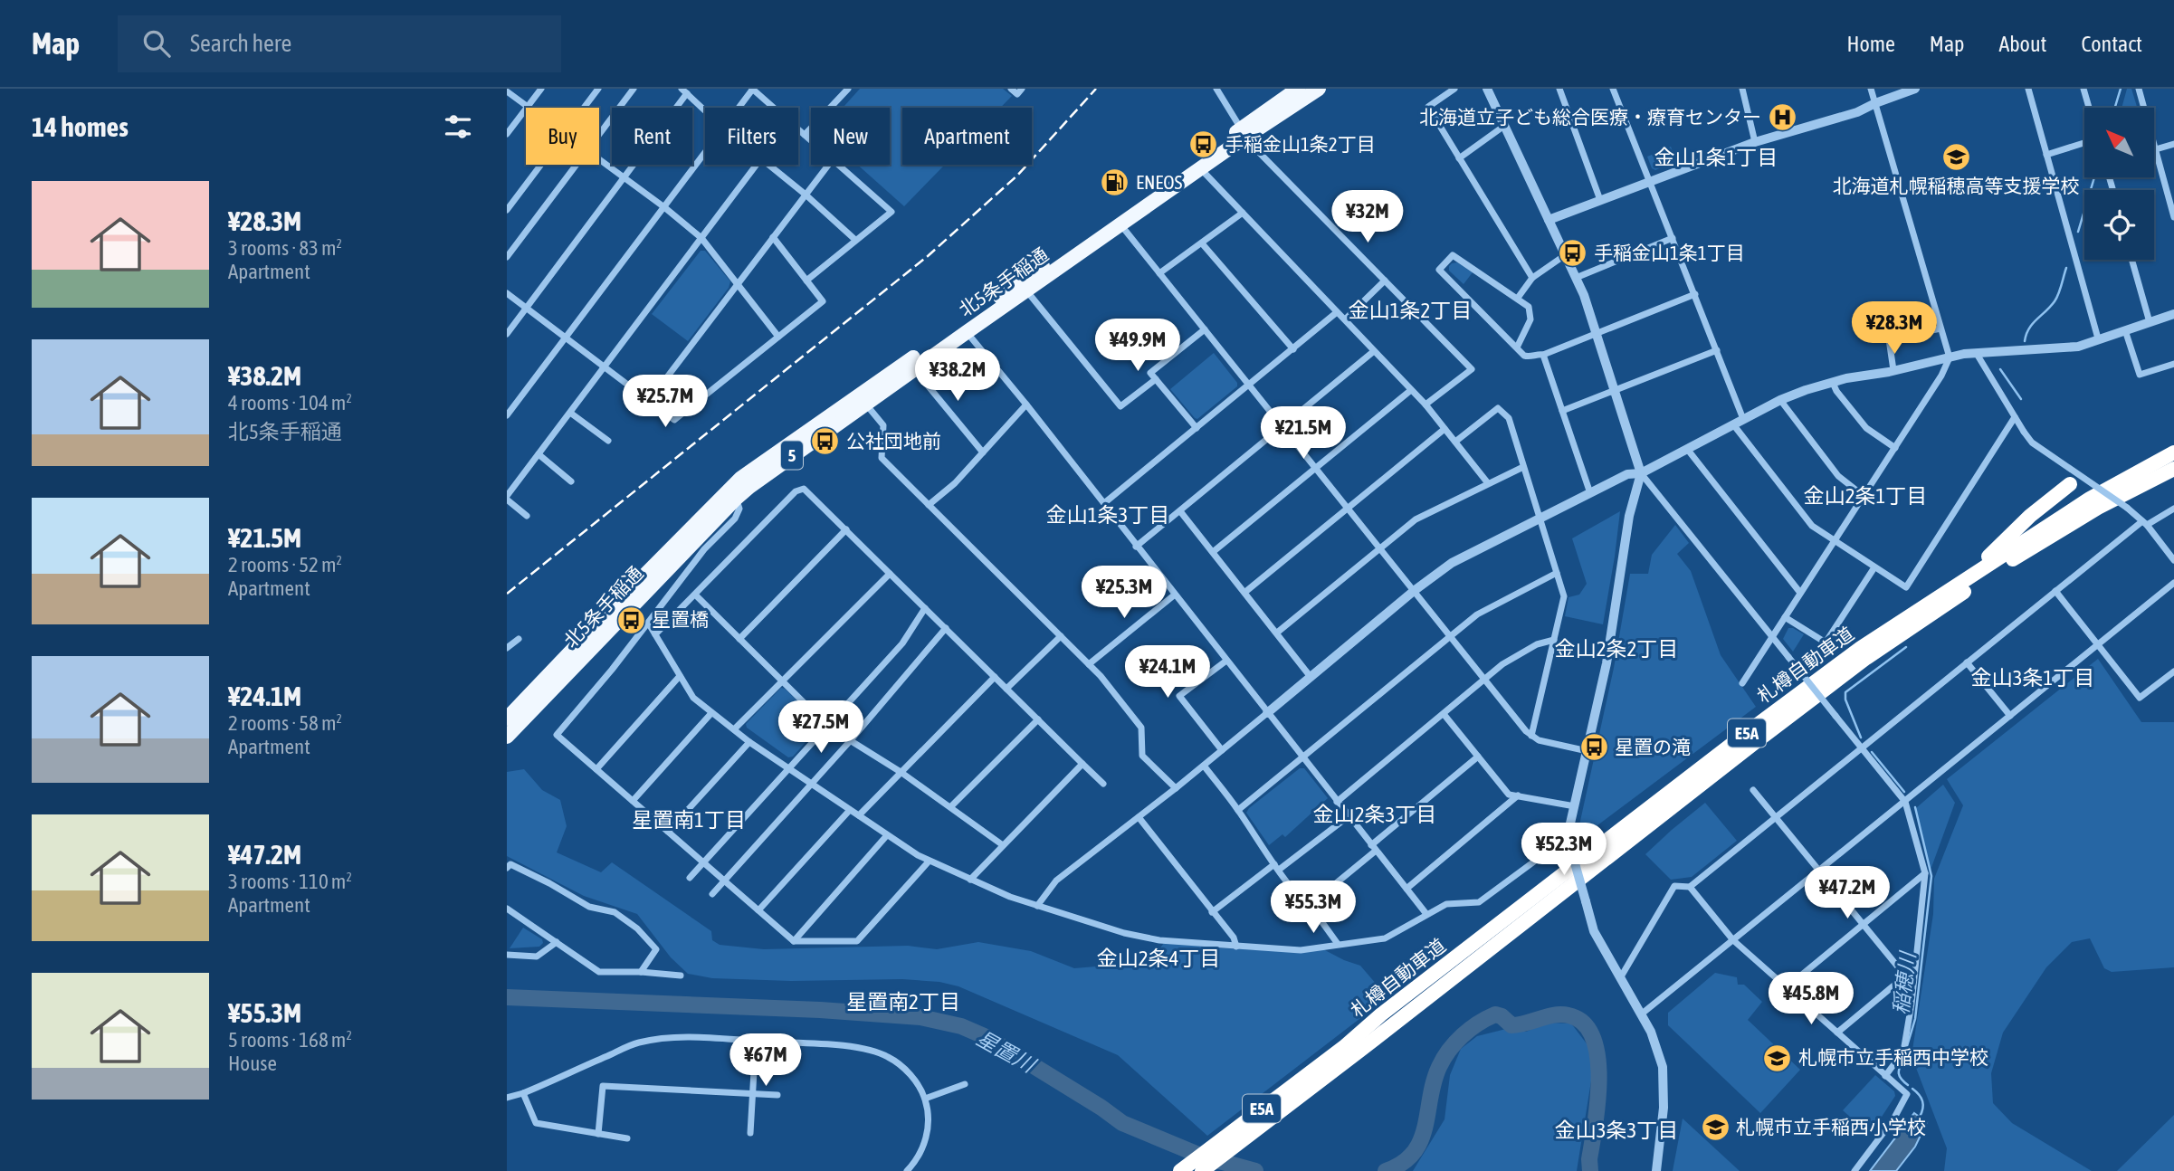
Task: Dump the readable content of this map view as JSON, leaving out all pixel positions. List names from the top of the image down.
{
  "streets": {
    "highway": [
      "北5条手稲通",
      "5",
      "札樽自動車道",
      "E5A"
    ]
  },
  "districts": [
    "金山1条1丁目",
    "金山1条2丁目",
    "金山2条1丁目",
    "金山1条3丁目",
    "金山2条2丁目",
    "金山3条1丁目",
    "金山2条3丁目",
    "星置南1丁目",
    "金山2条4丁目",
    "星置南2丁目",
    "金山3条3丁目"
  ],
  "water": ["稲穂川", "星置川"],
  "places": {
    "hospital": ["北海道立子ども総合医療・療育センター"],
    "bus stop": [
      "手稲金山1条2丁目",
      "手稲金山1条1丁目",
      "公社団地前",
      "星置橋",
      "星置の滝"
    ],
    "school or university": ["北海道札幌稲穂高等支援学校", "札幌市立手稲西中学校", "札幌市立手稲西小学校"],
    "fuel station": ["ENEOS"]
  },
  "north": "top left",
  "page": {
    "header": "Map",
    "search": "Search here",
    "nav": [
      "Home",
      "Map",
      "About",
      "Contact"
    ],
    "heading": "14 homes",
    "chip": [
      "Buy",
      "Rent",
      "Filters",
      "New",
      "Apartment"
    ],
    "list": [
      {
        "name": "¥28.3M",
        "note": "3 rooms · 83 m² · Apartment"
      },
      {
        "name": "¥38.2M",
        "note": "4 rooms · 104 m² · 北5条手稲通"
      },
      {
        "name": "¥21.5M",
        "note": "2 rooms · 52 m² · Apartment"
      },
      {
        "name": "¥24.1M",
        "note": "2 rooms · 58 m² · Apartment"
      },
      {
        "name": "¥47.2M",
        "note": "3 rooms · 110 m² · Apartment"
      },
      {
        "name": "¥55.3M",
        "note": "5 rooms · 168 m² · House"
      }
    ],
    "price": [
      "¥32M",
      "¥28.3M",
      "¥49.9M",
      "¥38.2M",
      "¥25.7M",
      "¥21.5M",
      "¥25.3M",
      "¥24.1M",
      "¥27.5M",
      "¥52.3M",
      "¥47.2M",
      "¥55.3M",
      "¥45.8M",
      "¥67M"
    ]
  }
}
